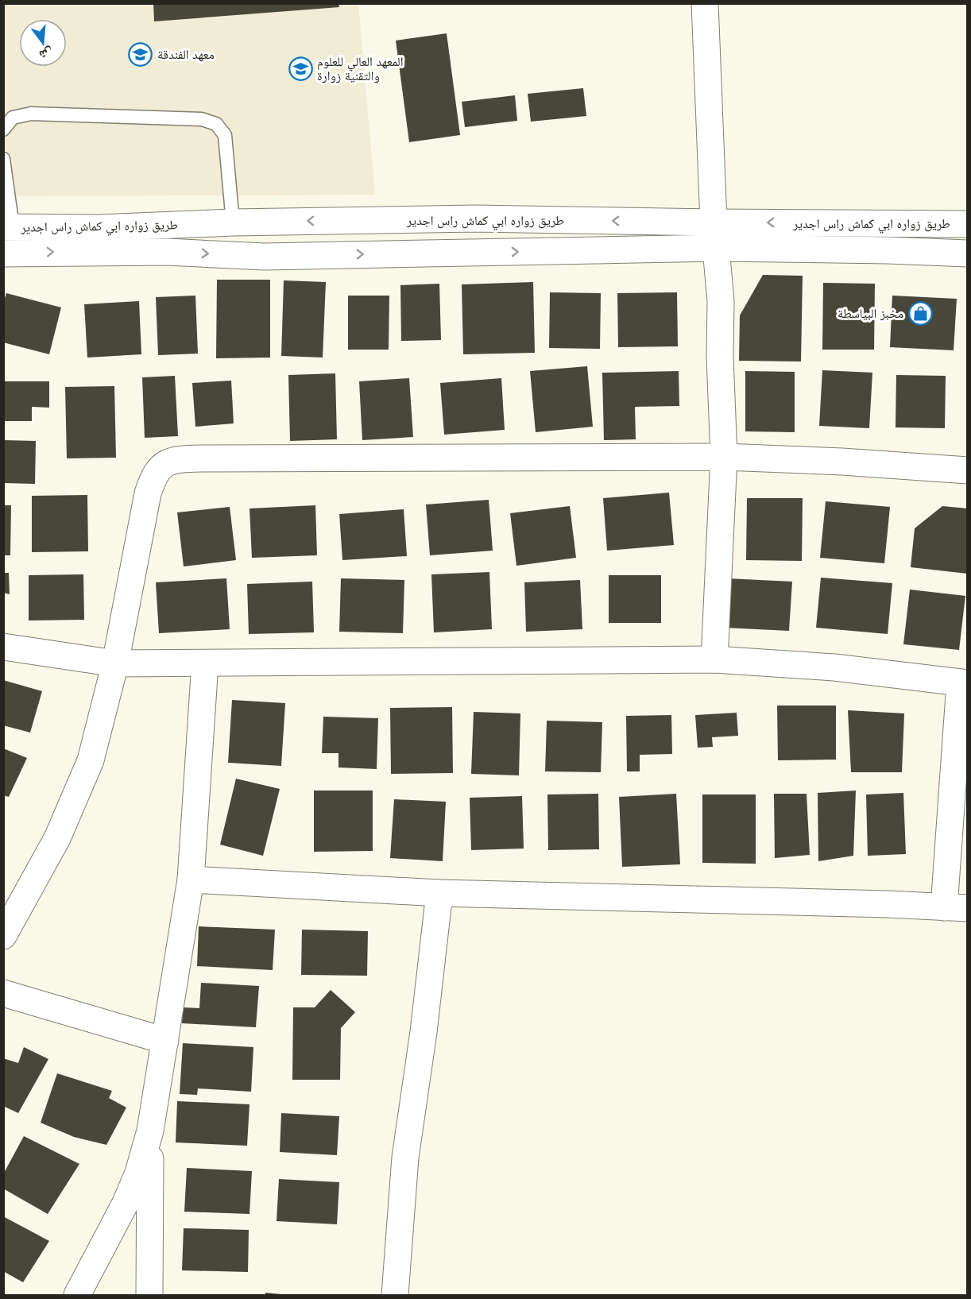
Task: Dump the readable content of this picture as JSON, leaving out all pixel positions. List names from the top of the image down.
{
  "streets": {
    "street": ["طريق زواره ابي كماش راس اجدير"]
  },
  "places": {
    "school or university": ["معهد الفندقة", "المعهد العالي للعلوم والتقنية زوارة"],
    "shop": ["مخبز البياسطة"]
  },
  "north": "bottom"
}
